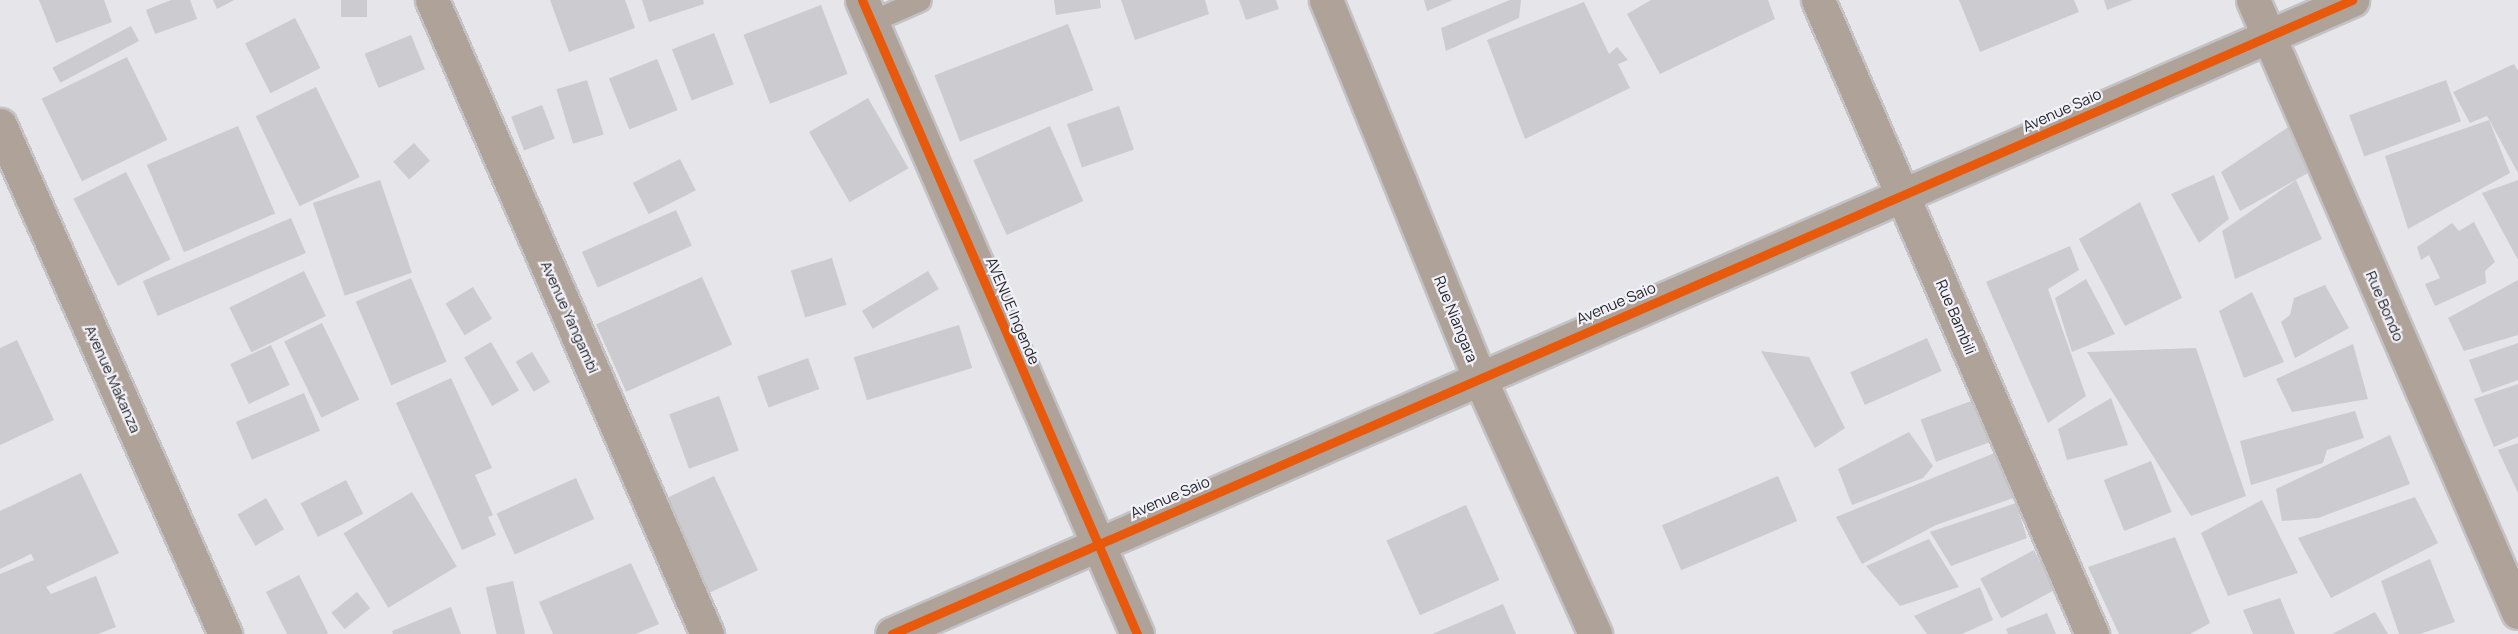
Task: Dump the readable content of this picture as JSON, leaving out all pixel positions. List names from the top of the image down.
{
  "streets": {
    "street": [
      "Avenue Saio",
      "Rue Bondo",
      "AVENUE Ingende",
      "Avenue Yangambi",
      "Rue Bambili",
      "Rue Niangara",
      "Avenue Makanza"
    ]
  },
  "crossings": [
    ["Avenue Saio", "Rue Bondo"],
    ["Avenue Saio", "AVENUE Ingende"],
    ["Avenue Saio", "Rue Bambili"],
    ["Avenue Saio", "Rue Niangara"]
  ]
}
